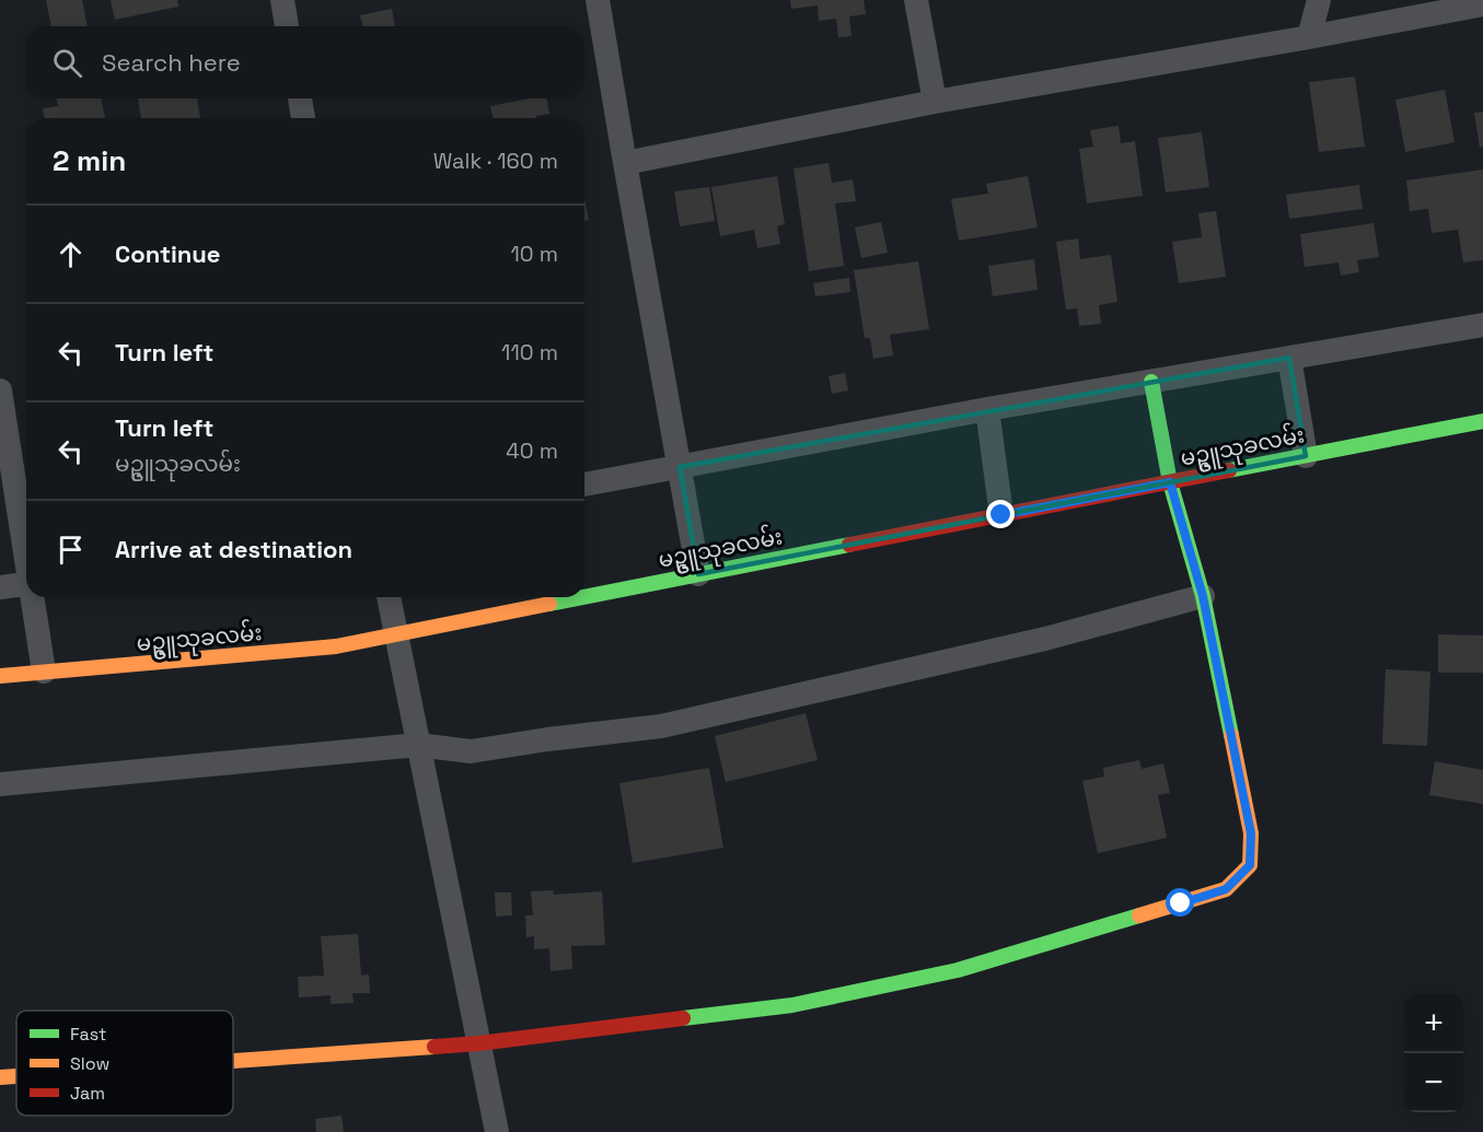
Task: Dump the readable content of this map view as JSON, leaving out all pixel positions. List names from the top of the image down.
{
  "streets": {
    "street": ["မဥ္ဇူသုခလမ်း"]
  },
  "legend": ["Fast", "Slow", "Jam"],
  "page": {
    "search": "Search here",
    "heading": ["2 min", "Walk · 160 m"],
    "list": [
      ["Continue", "10 m"],
      ["Turn left", "110 m"],
      ["Turn left", "မဥ္ဇူသုခလမ်း", "40 m"],
      "Arrive at destination"
    ],
    "map_buttons": ["+", "−"]
  }
}
